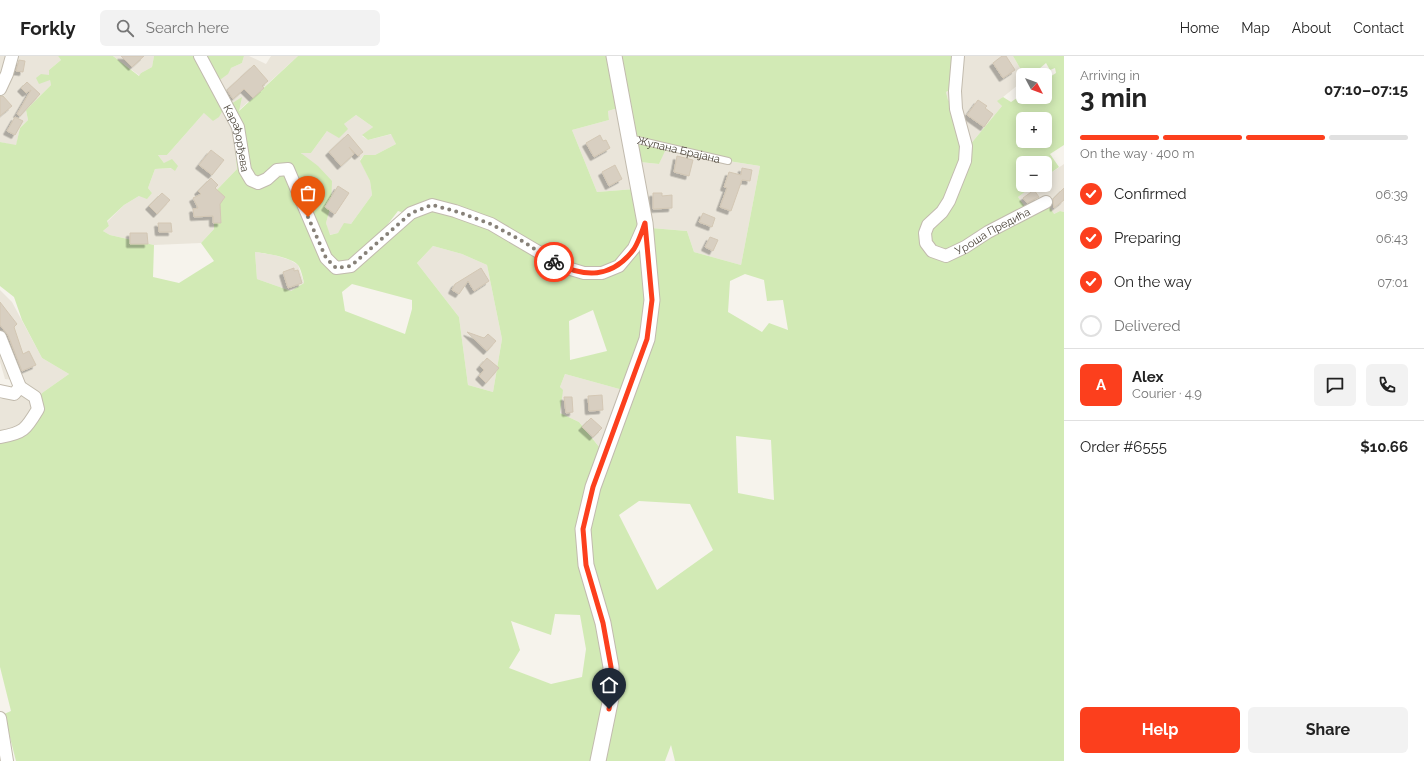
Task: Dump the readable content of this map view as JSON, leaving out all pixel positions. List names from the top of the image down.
{
  "streets": {
    "street": ["Карађорђева", "Жупана Брајана", "Уроша Предића"]
  },
  "crossings": [
    ["Карађорђева", "Жупана Брајана"]
  ],
  "north": "bottom right",
  "page": {
    "header": "Forkly",
    "search": "Search here",
    "nav": [
      "Home",
      "Map",
      "About",
      "Contact"
    ],
    "heading": ["3 min", "Arriving in", "07:10–07:15"],
    "panel": [
      "Alex",
      "Courier · 4.9",
      "Order #6555",
      "$10.66"
    ],
    "map_buttons": ["+", "−"],
    "bar": "On the way · 400 m",
    "list": [
      ["Confirmed", "06:39"],
      ["Preparing", "06:43"],
      ["On the way", "07:01"],
      "Delivered"
    ],
    "round": "A",
    "buttons": ["Help", "Share"]
  }
}
